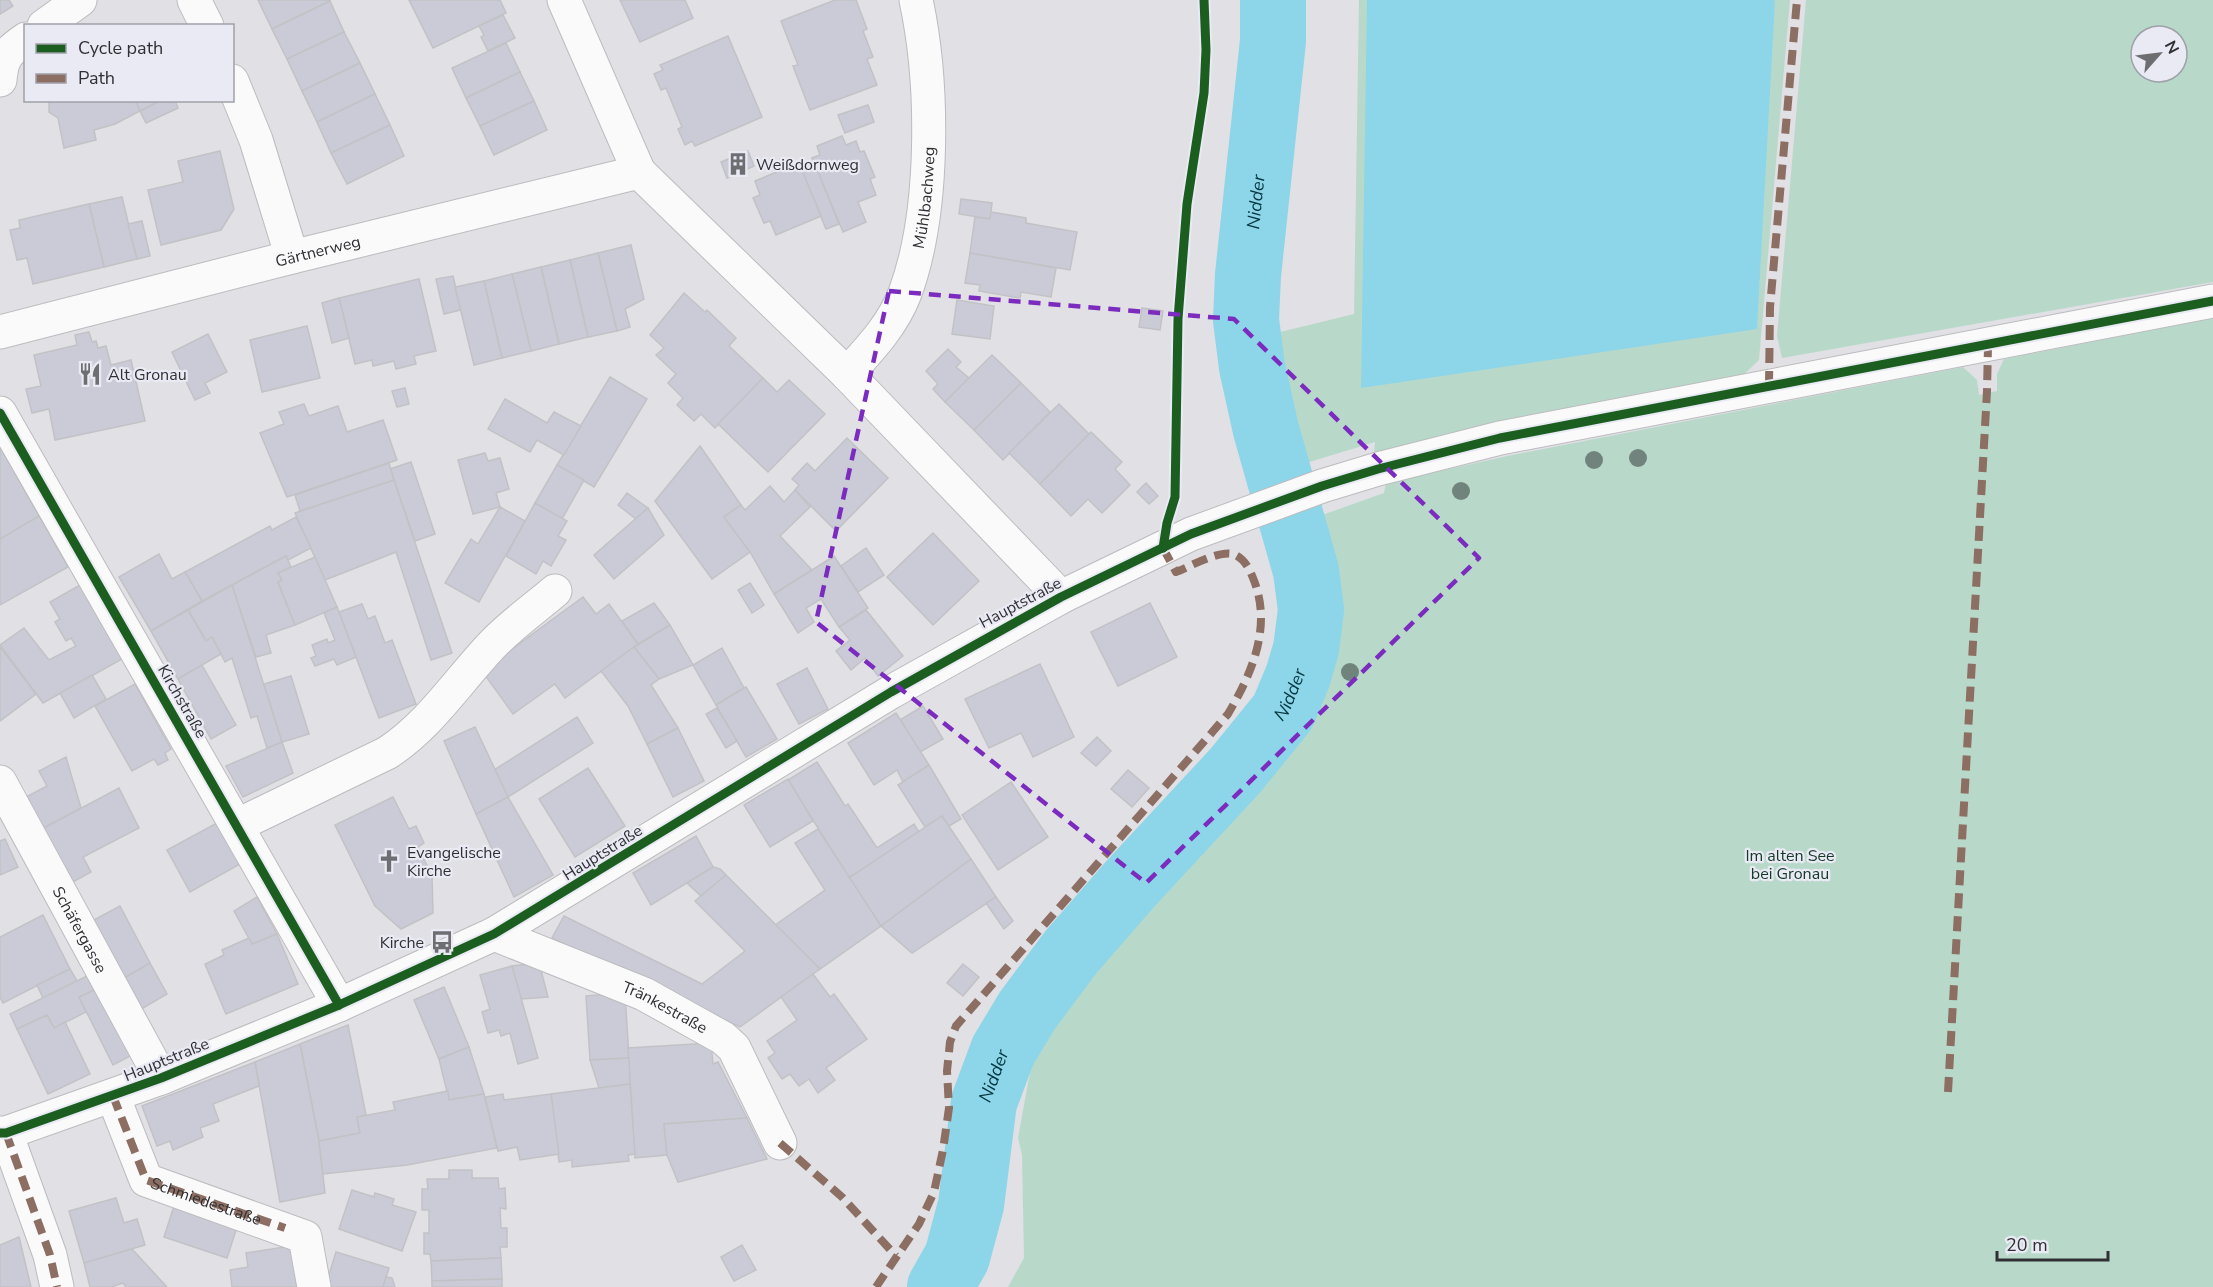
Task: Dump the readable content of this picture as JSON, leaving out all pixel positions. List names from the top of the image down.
{
  "streets": {
    "street": [
      "Mühlbachweg",
      "Gärtnerweg",
      "Hauptstraße",
      "Kirchstraße",
      "Schäfergasse",
      "Tränkestraße",
      "Schmiedestraße"
    ]
  },
  "crossings": [
    ["Hauptstraße", "Kirchstraße"],
    ["Hauptstraße", "Schäfergasse"],
    ["Hauptstraße", "Tränkestraße"],
    ["Hauptstraße", "Schmiedestraße"]
  ],
  "water": ["Nidder"],
  "parks": ["Im alten See bei Gronau"],
  "places": {
    "building": ["Weißdornweg"],
    "restaurant": ["Alt Gronau"],
    "church": ["Evangelische Kirche"],
    "bus stop": ["Kirche"]
  },
  "legend": ["Cycle path", "Path"],
  "scale_bar": "20 m",
  "north": "top right"
}
